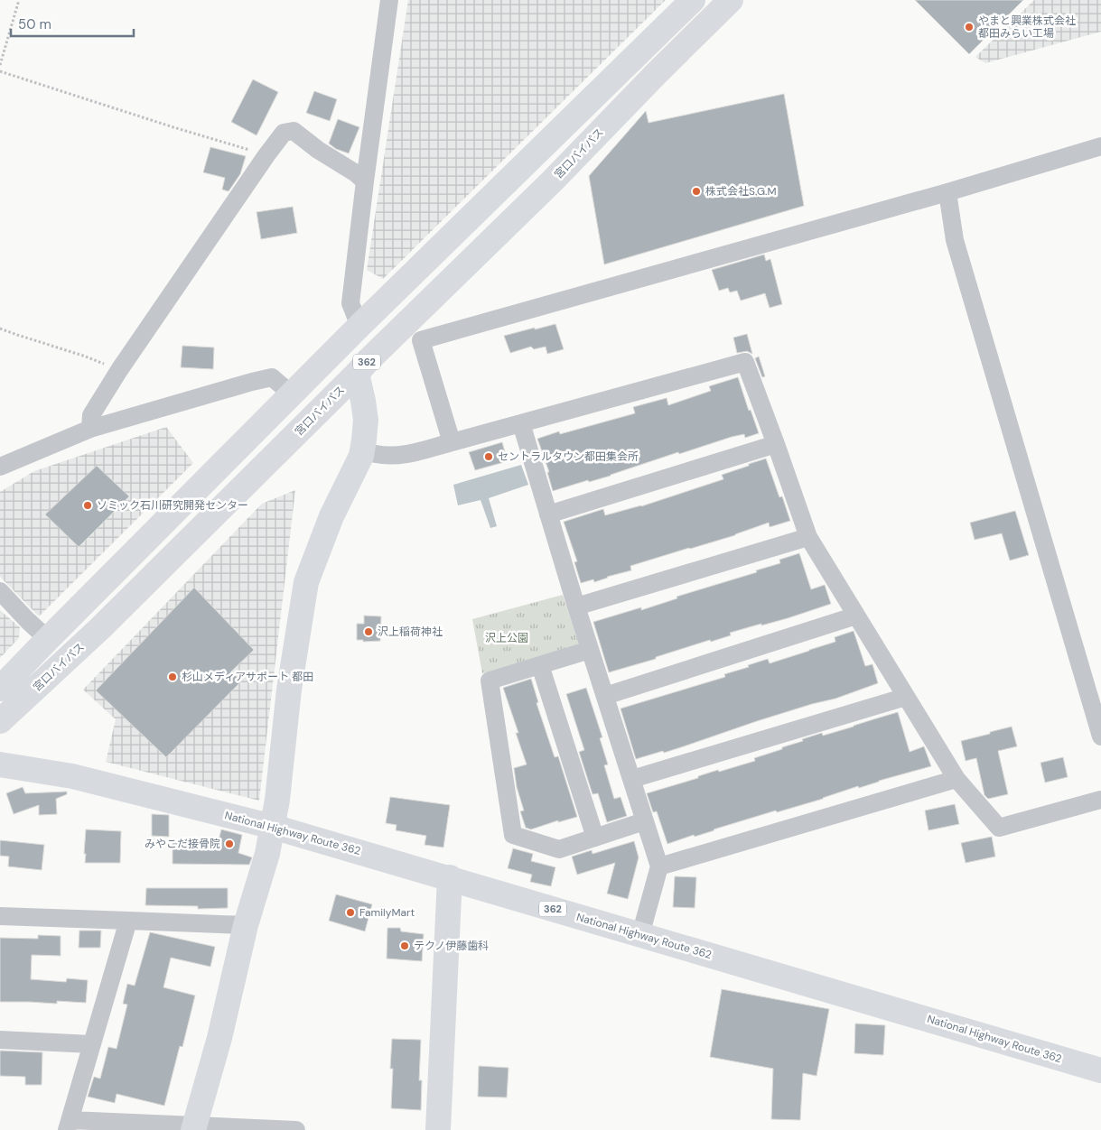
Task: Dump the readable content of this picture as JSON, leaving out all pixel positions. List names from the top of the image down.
{
  "streets": {
    "main road": ["宮口バイパス", "362", "National Highway Route 362"]
  },
  "parks": ["沢上公園"],
  "places": [
    "やまと興業株式会社 都田みらい工場",
    "株式会社S.G.M",
    "セントラルタウン都田集会所",
    "ソミック石川研究開発センター",
    "沢上稲荷神社",
    "杉山メディアサポート 都田",
    "みやこだ接骨院",
    "FamilyMart",
    "テクノ伊藤歯科"
  ],
  "scale_bar": "50 m"
}
